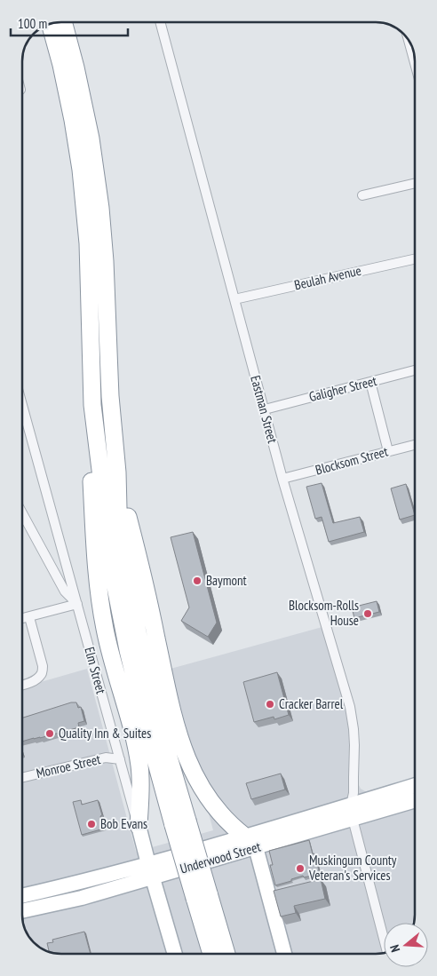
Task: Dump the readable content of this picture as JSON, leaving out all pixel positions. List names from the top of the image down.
{
  "streets": {
    "main road": ["Elm Street", "Underwood Street"],
    "street": [
      "Beulah Avenue",
      "Galigher Street",
      "Eastman Street",
      "Blocksom Street",
      "Monroe Street"
    ]
  },
  "crossings": [
    ["Beulah Avenue", "Eastman Street"],
    ["Galigher Street", "Eastman Street"],
    ["Eastman Street", "Blocksom Street"],
    ["Eastman Street", "Underwood Street"],
    ["Elm Street", "Monroe Street"],
    ["Elm Street", "Underwood Street"]
  ],
  "places": [
    "Baymont",
    "Blocksom-Rolls House",
    "Cracker Barrel",
    "Quality Inn & Suites",
    "Bob Evans",
    "Muskingum County Veteran's Services"
  ],
  "scale_bar": "100 m",
  "north": "left"
}
